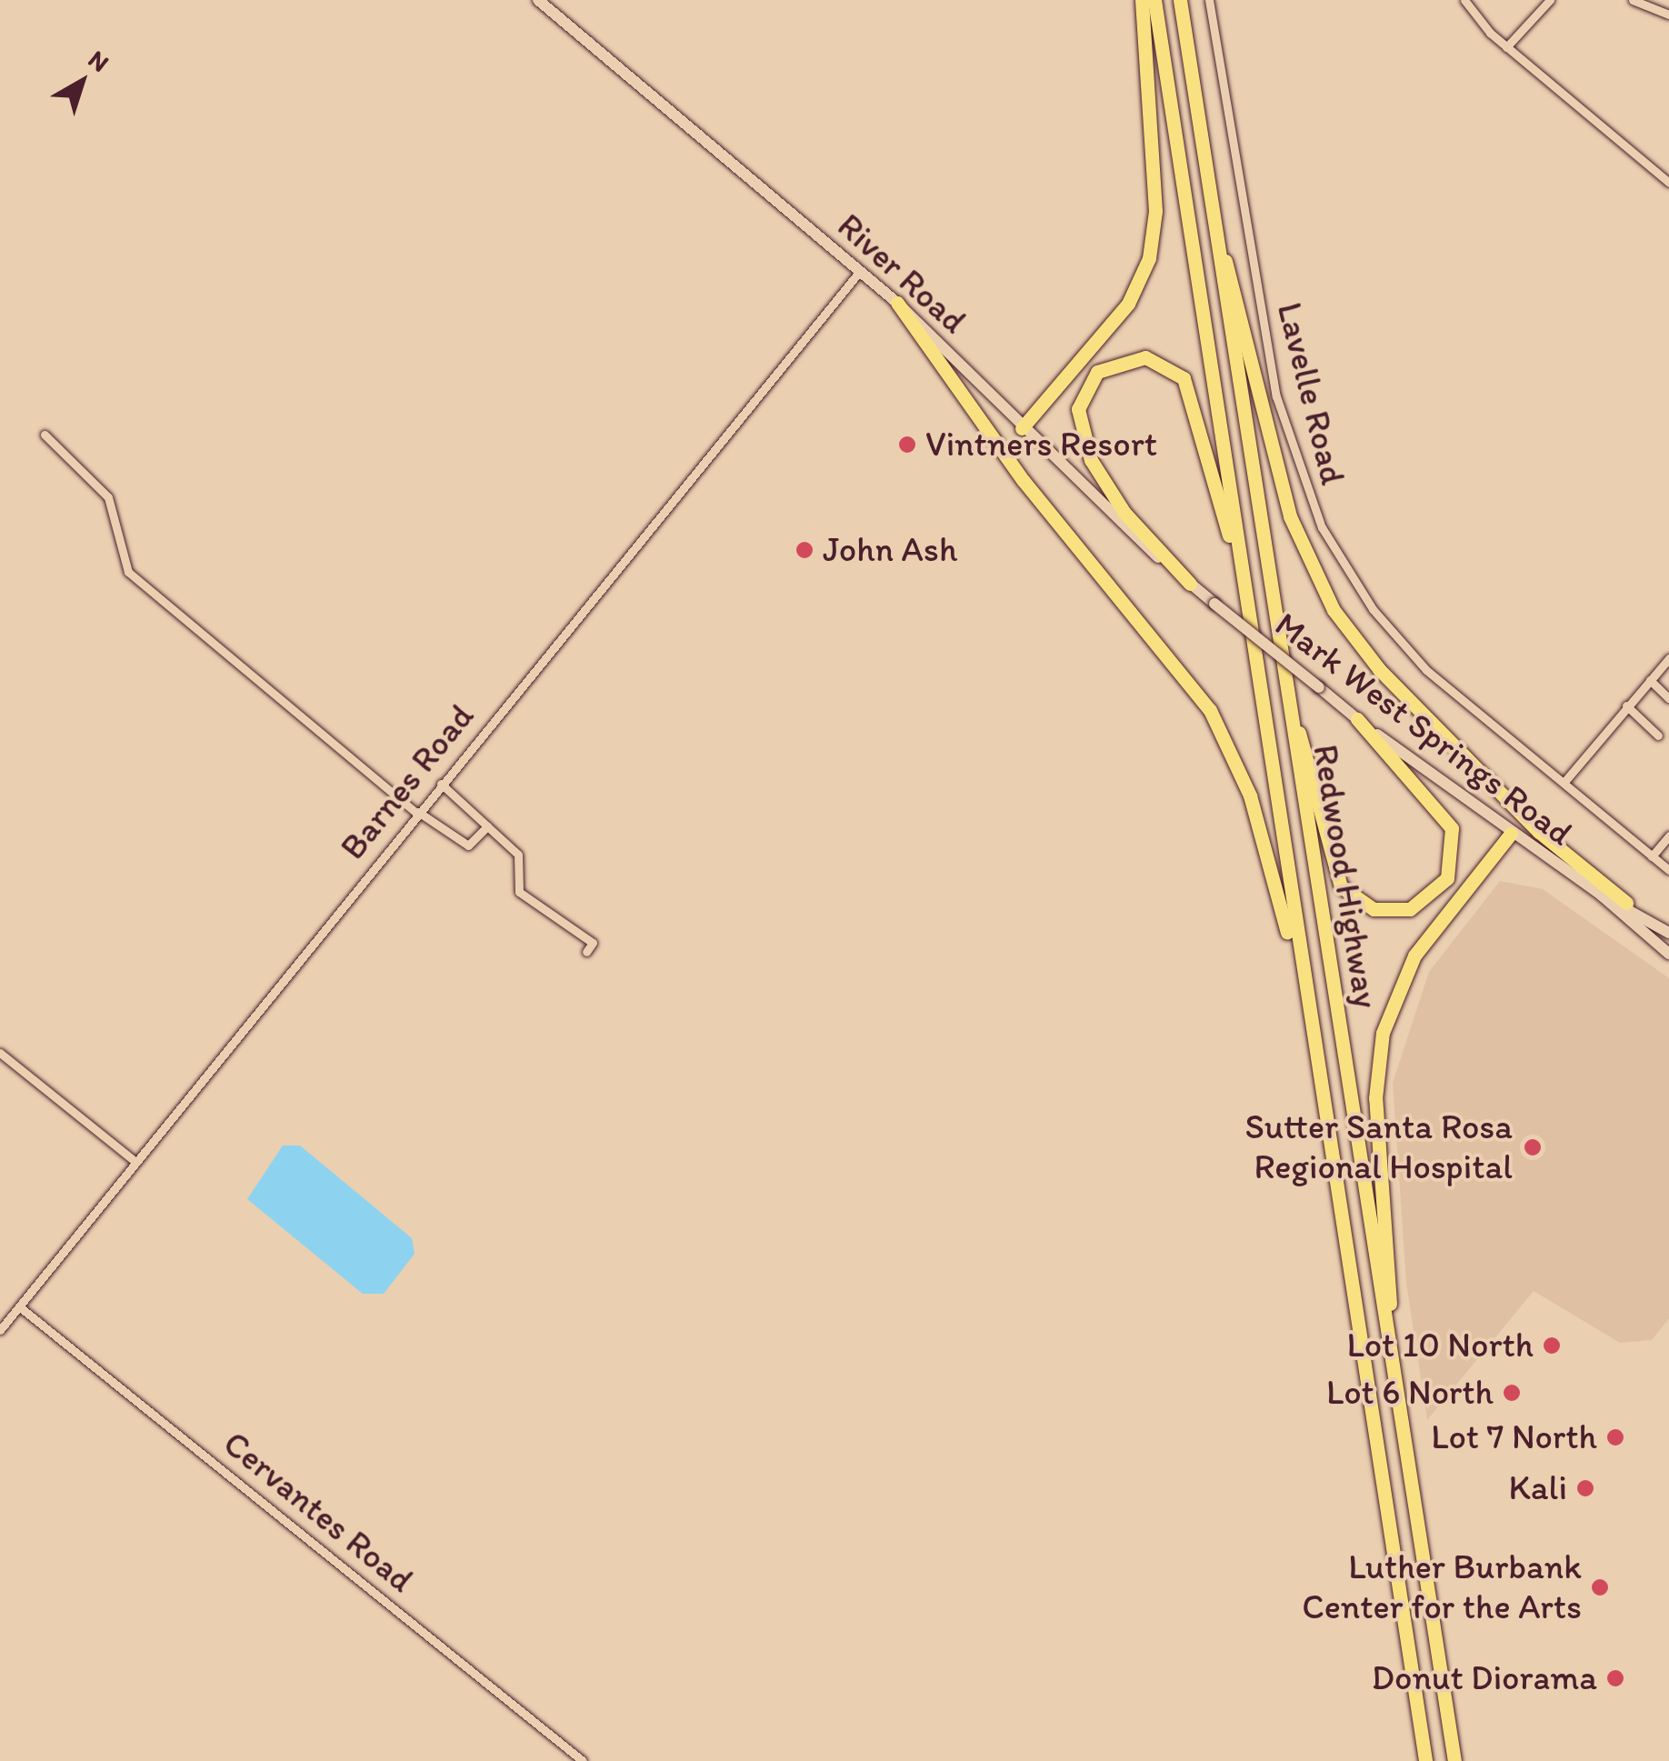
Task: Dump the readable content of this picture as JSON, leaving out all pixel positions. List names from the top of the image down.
{
  "streets": {
    "highway": ["Redwood Highway"],
    "main road": ["River Road", "Mark West Springs Road"],
    "street": ["Lavelle Road", "Barnes Road", "Cervantes Road"]
  },
  "crossings": [
    ["River Road", "Mark West Springs Road"],
    ["River Road", "Barnes Road"],
    ["Barnes Road", "Cervantes Road"]
  ],
  "places": [
    "Vintners Resort",
    "John Ash",
    "Sutter Santa Rosa Regional Hospital",
    "Lot 10 North",
    "Lot 6 North",
    "Lot 7 North",
    "Kali",
    "Luther Burbank Center for the Arts",
    "Donut Diorama"
  ],
  "north": "top right"
}
